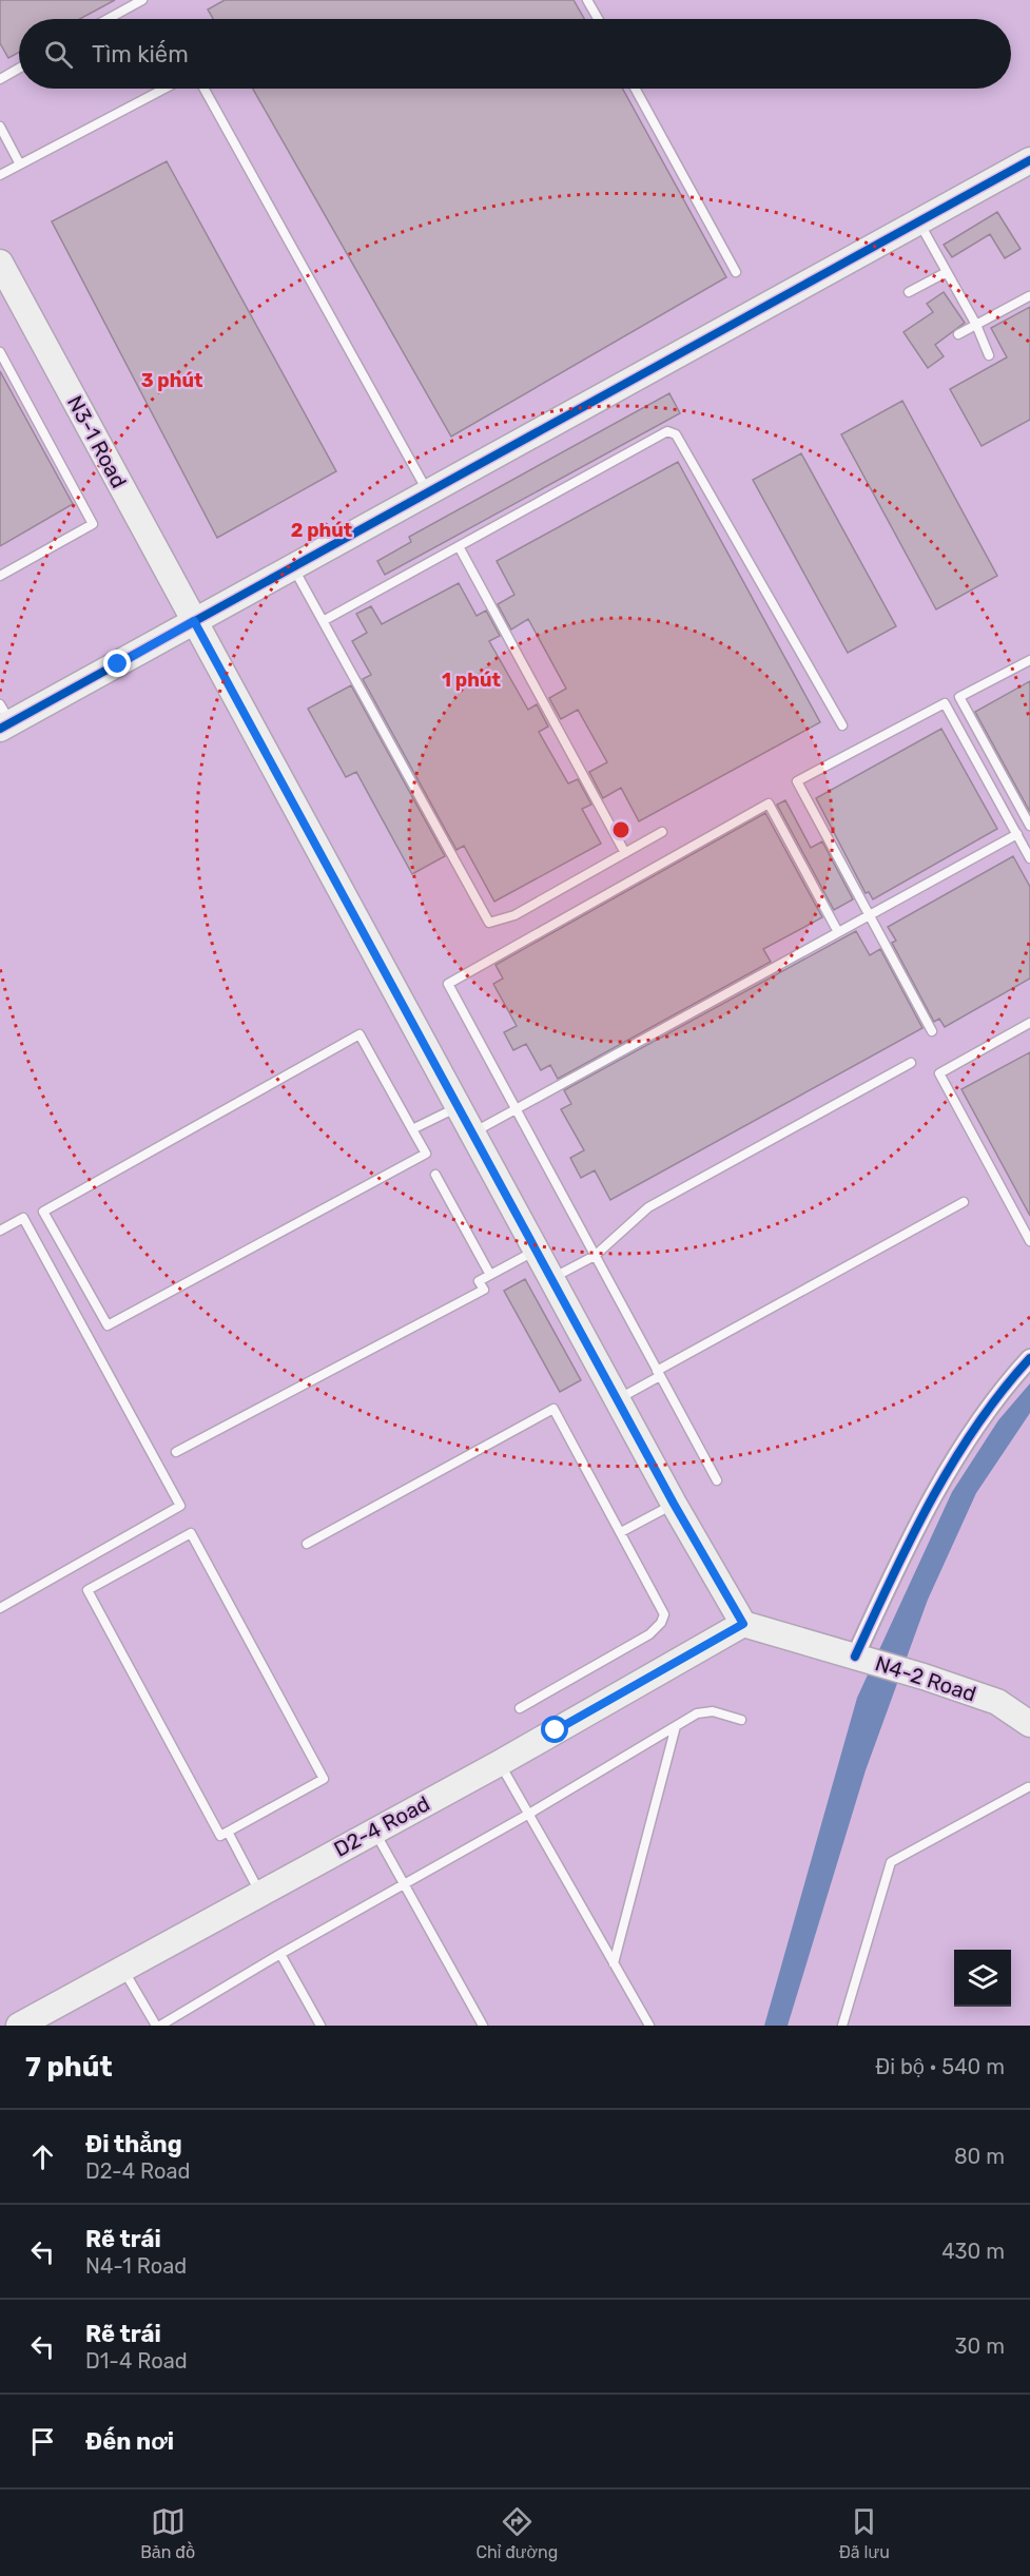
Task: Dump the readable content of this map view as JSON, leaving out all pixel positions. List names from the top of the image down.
{
  "streets": {
    "main road": ["N3-1 Road", "N4-2 Road", "D2-4 Road"]
  },
  "crossings": [
    ["N3-1 Road", "N4-2 Road"],
    ["N3-1 Road", "D2-4 Road"],
    ["N4-2 Road", "D2-4 Road"]
  ],
  "page": {
    "search": "Tìm kiếm",
    "heading": ["7 phút", "Đi bộ · 540 m"],
    "list": [
      ["Đi thẳng", "D2-4 Road", "80 m"],
      ["Rẽ trái", "N4-1 Road", "430 m"],
      ["Rẽ trái", "D1-4 Road", "30 m"],
      "Đến nơi"
    ],
    "nav": ["Bản đồ", "Chỉ đường", "Đã lưu"]
  },
  "rings": ["3 phút", "2 phút", "1 phút"]
}
